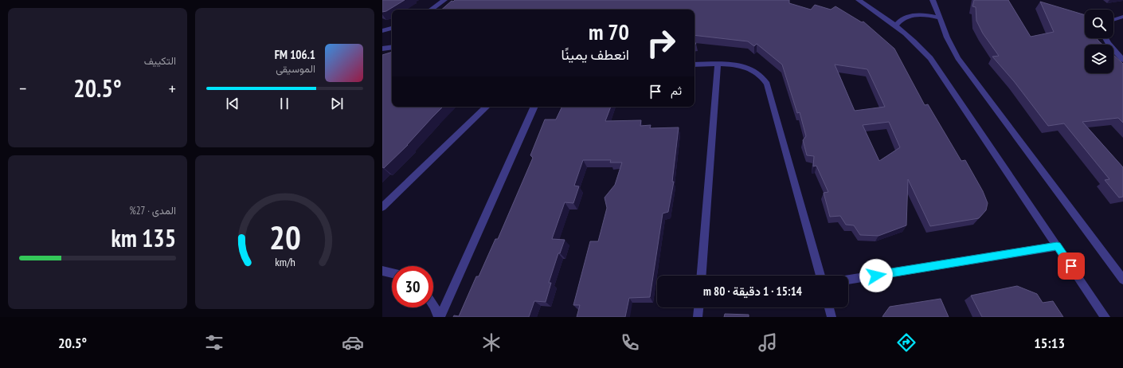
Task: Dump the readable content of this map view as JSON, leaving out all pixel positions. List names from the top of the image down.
{
  "page": {
    "tile": [
      "التكييف",
      ["المدى · 27%", "135 km"]
    ],
    "turn": ["70 m", "انعطف يمينًا"],
    "song": ["106.1 FM", "الموسيقى"],
    "heat": ["−", "20.5°", "+"],
    "then": "ثم",
    "limit": "30",
    "trip": "15:14 · 1 دقيقة · 80 m",
    "tabs": ["15:13", "20.5°"],
    "gauge": ["20", "km/h"]
  }
}
